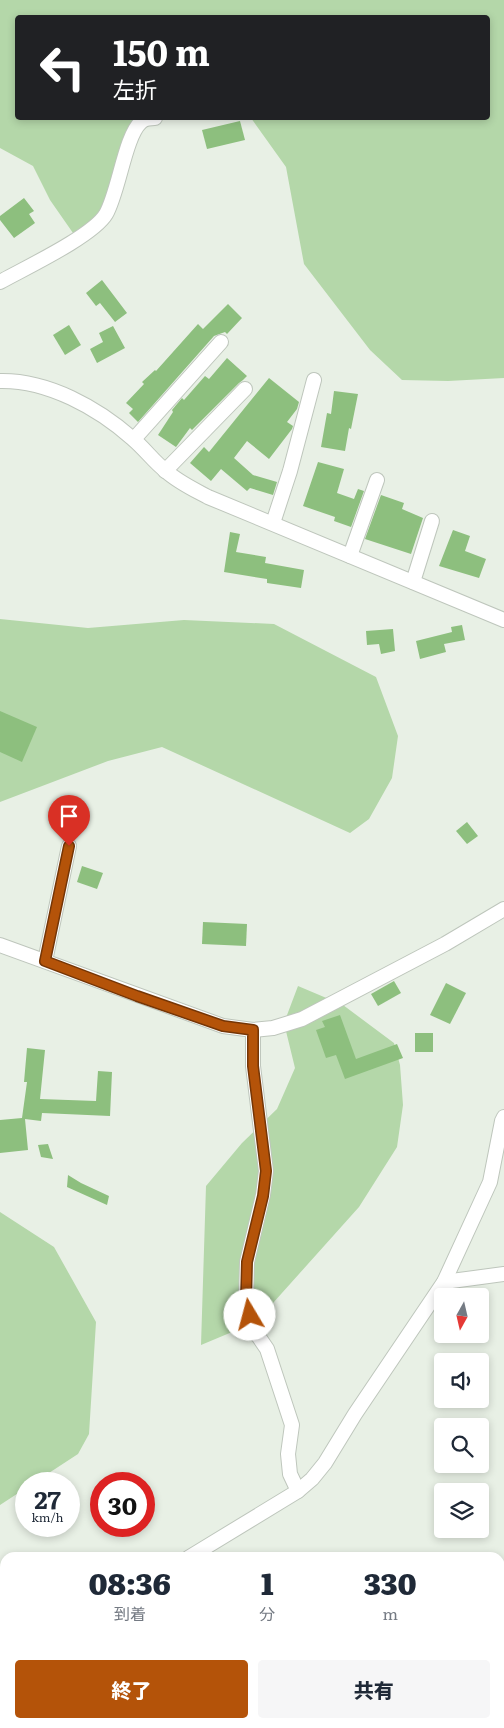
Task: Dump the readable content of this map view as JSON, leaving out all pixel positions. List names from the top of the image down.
{
  "north": "bottom",
  "page": {
    "turn": ["150 m", "左折"],
    "speed": "27 km/h",
    "limit": "30",
    "eta": [
      "08:36",
      "到着",
      "1",
      "分",
      "330",
      "m"
    ],
    "buttons": ["終了", "共有"]
  }
}
